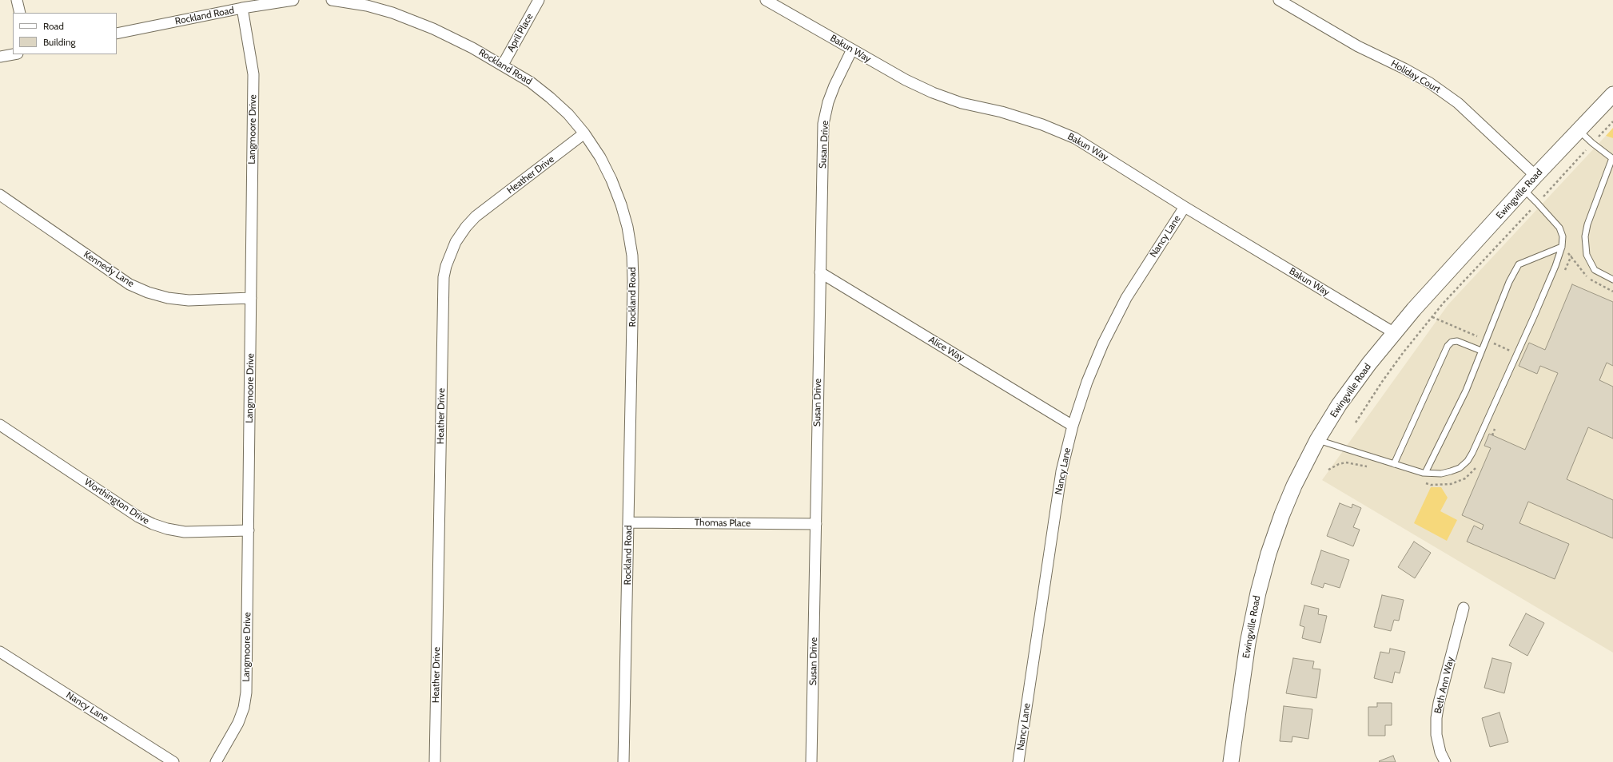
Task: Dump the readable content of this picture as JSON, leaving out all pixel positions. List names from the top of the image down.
{
  "streets": {
    "main road": ["Ewingville Road"],
    "street": [
      "Rockland Road",
      "April Place",
      "Bakun Way",
      "Holiday Court",
      "Langmoore Drive",
      "Susan Drive",
      "Heather Drive",
      "Nancy Lane",
      "Kennedy Lane",
      "Alice Way",
      "Worthington Drive",
      "Thomas Place",
      "Beth Ann Way"
    ]
  },
  "crossings": [
    ["Rockland Road", "April Place"],
    ["Rockland Road", "Langmoore Drive"],
    ["Rockland Road", "Heather Drive"],
    ["Rockland Road", "Thomas Place"],
    ["Bakun Way", "Susan Drive"],
    ["Bakun Way", "Ewingville Road"],
    ["Bakun Way", "Nancy Lane"],
    ["Holiday Court", "Ewingville Road"],
    ["Langmoore Drive", "Kennedy Lane"],
    ["Langmoore Drive", "Worthington Drive"],
    ["Susan Drive", "Alice Way"],
    ["Susan Drive", "Thomas Place"],
    ["Nancy Lane", "Alice Way"]
  ],
  "legend": ["Road", "Building"]
}
